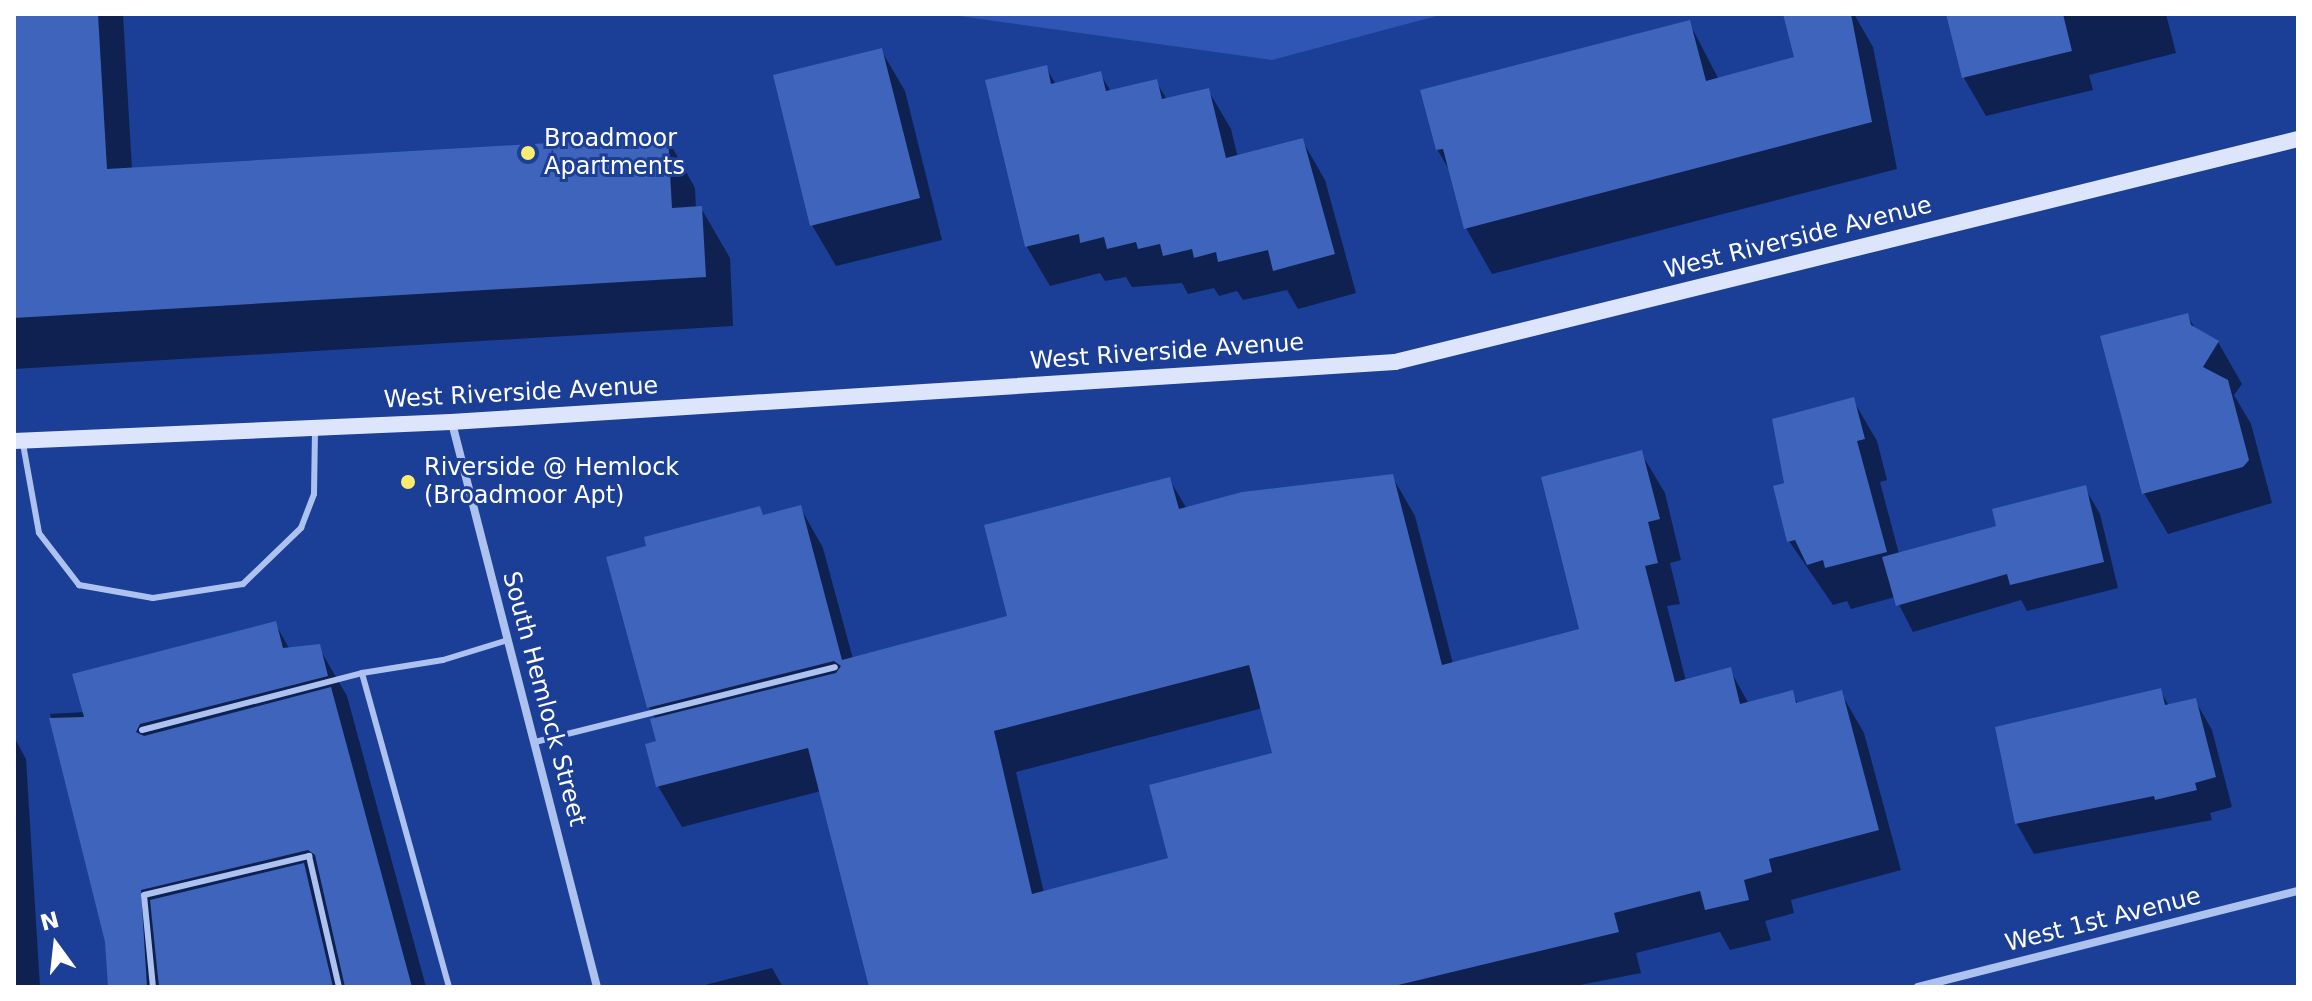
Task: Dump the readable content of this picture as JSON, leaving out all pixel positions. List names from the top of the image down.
{
  "streets": {
    "main road": ["West Riverside Avenue"],
    "street": ["South Hemlock Street", "West 1st Avenue"]
  },
  "crossings": [
    ["West Riverside Avenue", "South Hemlock Street"]
  ],
  "places": ["Broadmoor Apartments", "Riverside @ Hemlock (Broadmoor Apt)"],
  "north": "top"
}
